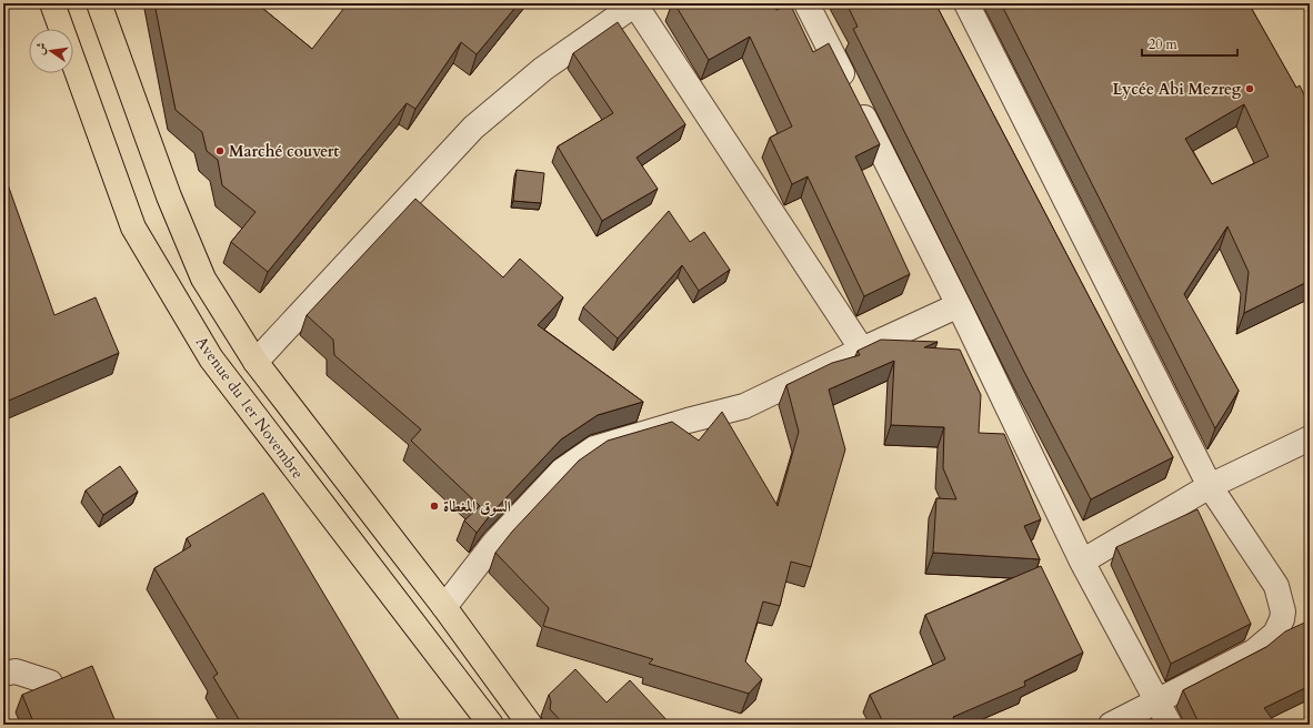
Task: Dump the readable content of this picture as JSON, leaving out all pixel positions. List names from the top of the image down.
{
  "streets": {
    "main road": ["Avenue du 1er Novembre"]
  },
  "places": ["Lycée Abi Mezreg", "Marché couvert", "السوق المغطاة"],
  "scale_bar": "20 m",
  "north": "left"
}
